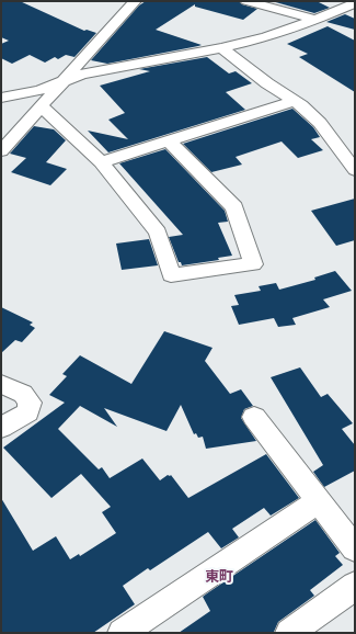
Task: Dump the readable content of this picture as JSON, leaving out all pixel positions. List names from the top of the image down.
{
  "districts": ["東町"]
}
